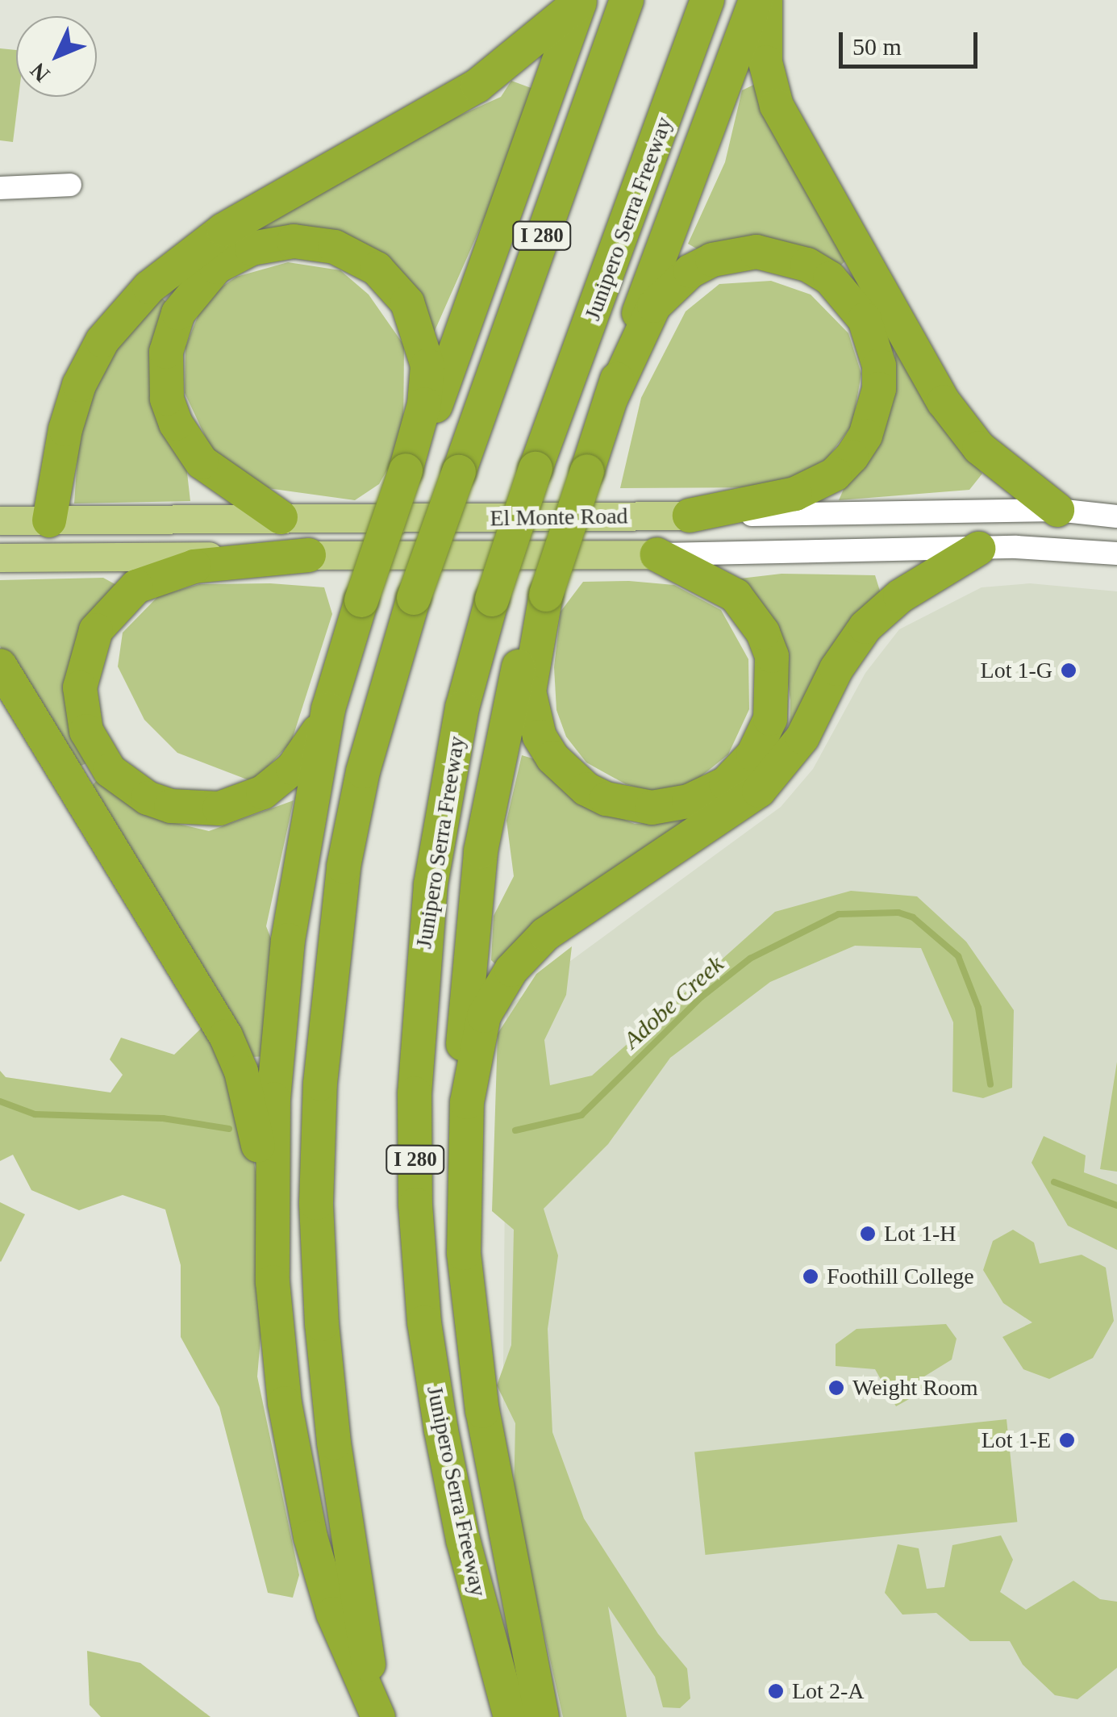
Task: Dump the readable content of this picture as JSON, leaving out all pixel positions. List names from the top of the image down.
{
  "streets": {
    "highway": ["Junipero Serra Freeway", "I 280"],
    "main road": ["El Monte Road"]
  },
  "water": ["Adobe Creek"],
  "places": [
    "Lot 1-G",
    "Lot 1-H",
    "Foothill College",
    "Weight Room",
    "Lot 1-E",
    "Lot 2-A"
  ],
  "scale_bar": "50 m",
  "north": "bottom left"
}
